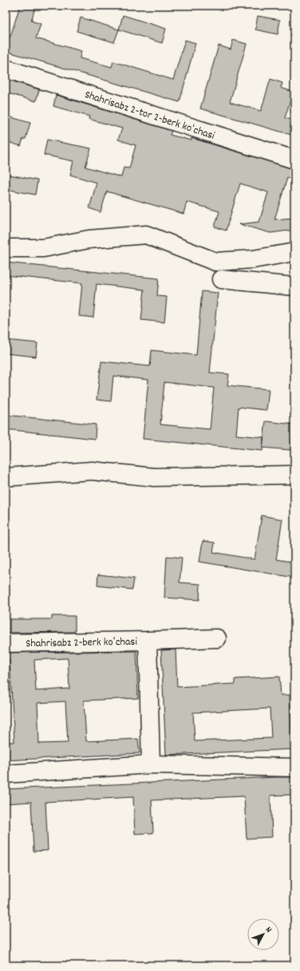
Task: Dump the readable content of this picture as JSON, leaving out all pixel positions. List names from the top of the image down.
{
  "streets": {
    "street": ["Shahrisabz 2-tor 2-berk koʻchasi", "Shahrisabz 2-berk koʻchasi"]
  },
  "north": "top right"
}
